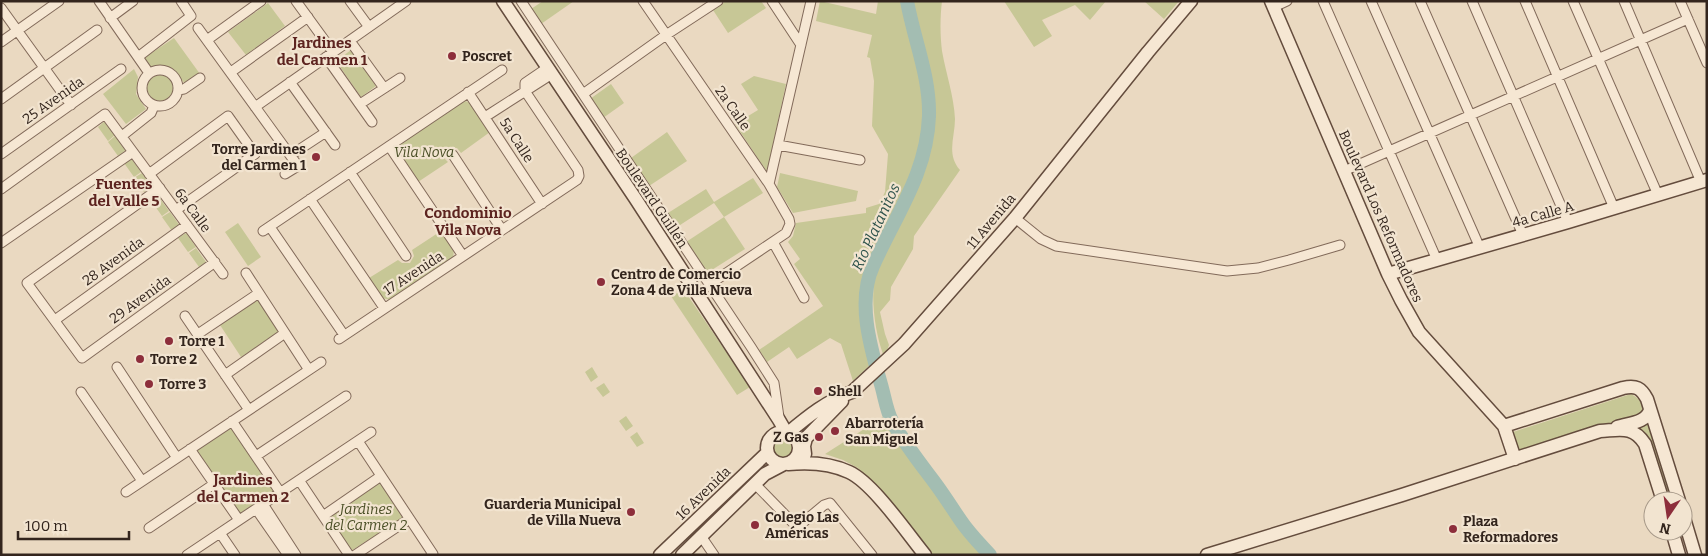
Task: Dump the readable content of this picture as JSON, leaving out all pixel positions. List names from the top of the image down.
{
  "streets": {
    "main road": [
      "Boulevard Guillén",
      "4a Calle A",
      "Boulevard Los Reformadores",
      "11 Avenida",
      "16 Avenida"
    ],
    "street": [
      "25 Avenida",
      "2a Calle",
      "5a Calle",
      "6a Calle",
      "28 Avenida",
      "17 Avenida",
      "29 Avenida"
    ]
  },
  "crossings": [
    ["5a Calle", "17 Avenida"],
    ["Boulevard Guillén", "11 Avenida"],
    ["Boulevard Guillén", "16 Avenida"],
    ["6a Calle", "28 Avenida"],
    ["6a Calle", "29 Avenida"],
    ["4a Calle A", "Boulevard Los Reformadores"],
    ["11 Avenida", "16 Avenida"],
    ["28 Avenida", "29 Avenida"]
  ],
  "districts": [
    "Jardines del Carmen 1",
    "Fuentes del Valle 5",
    "Condominio Vila Nova",
    "Jardines del Carmen 2"
  ],
  "water": ["Río Platanitos"],
  "parks": ["Vila Nova", "Jardines del Carmen 2"],
  "places": [
    "Poscret",
    "Torre Jardines del Carmen 1",
    "Centro de Comercio Zona 4 de Villa Nueva",
    "Torre 1",
    "Torre 2",
    "Torre 3",
    "Shell",
    "Abarrotería San Miguel",
    "Z Gas",
    "Guarderia Municipal de Villa Nueva",
    "Colegio Las Américas",
    "Plaza Reformadores"
  ],
  "scale_bar": "100 m",
  "north": "bottom"
}
